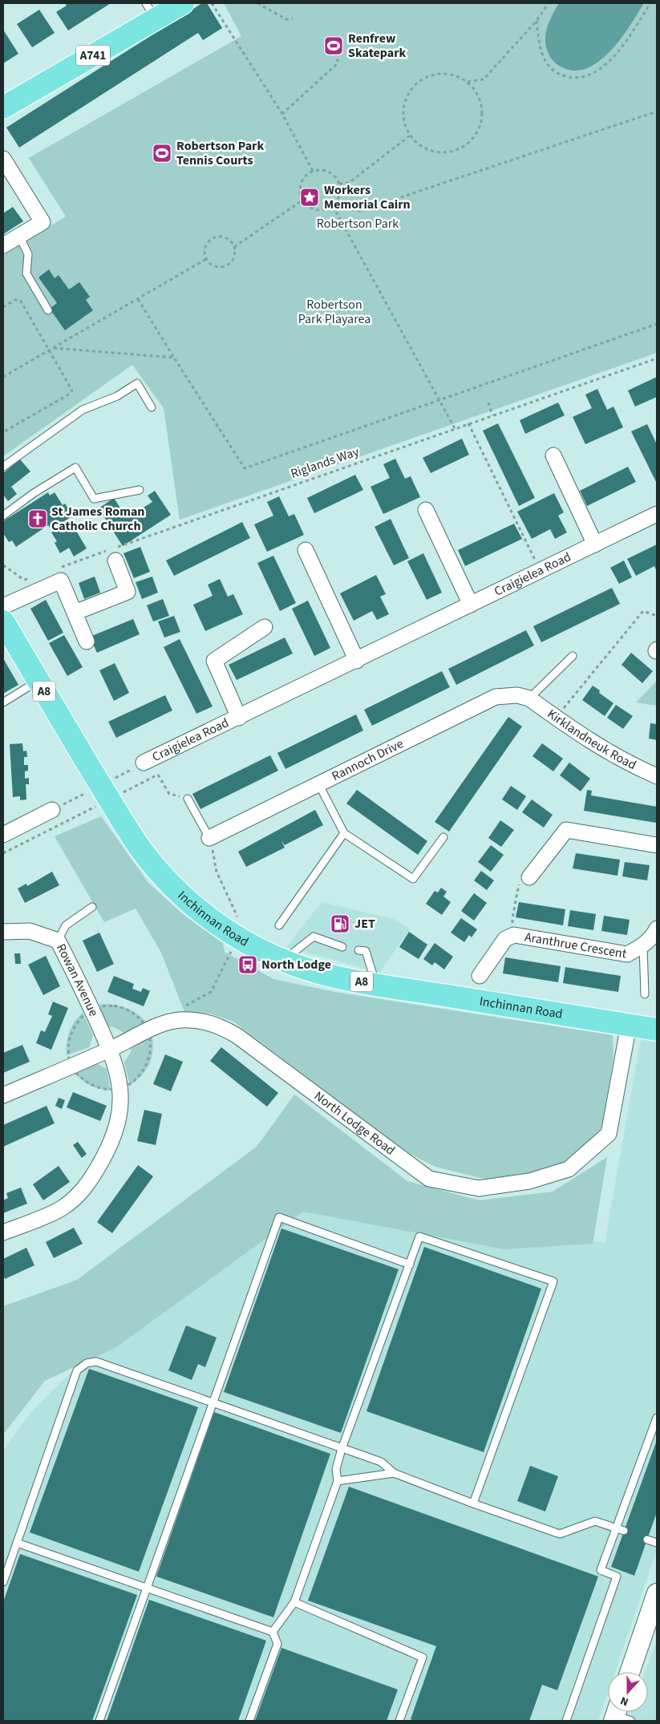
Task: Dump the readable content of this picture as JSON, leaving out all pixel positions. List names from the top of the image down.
{
  "streets": {
    "main road": ["A741", "A8", "Inchinnan Road"],
    "street": [
      "Craigielea Road",
      "Kirklandneuk Road",
      "Rannoch Drive",
      "Aranthrue Crescent",
      "Rowan Avenue",
      "North Lodge Road"
    ],
    "path": ["Riglands Way"]
  },
  "crossings": [
    ["Kirklandneuk Road", "Rannoch Drive"],
    ["Inchinnan Road", "North Lodge Road"],
    ["Rowan Avenue", "North Lodge Road"]
  ],
  "parks": ["Robertson Park", "Robertson Park Playarea"],
  "places": {
    "sports": ["Renfrew Skatepark", "Robertson Park Tennis Courts"],
    "place": ["Workers Memorial Cairn"],
    "church": ["St James Roman Catholic Church"],
    "fuel station": ["JET"],
    "bus stop": ["North Lodge"]
  },
  "north": "bottom"
}
